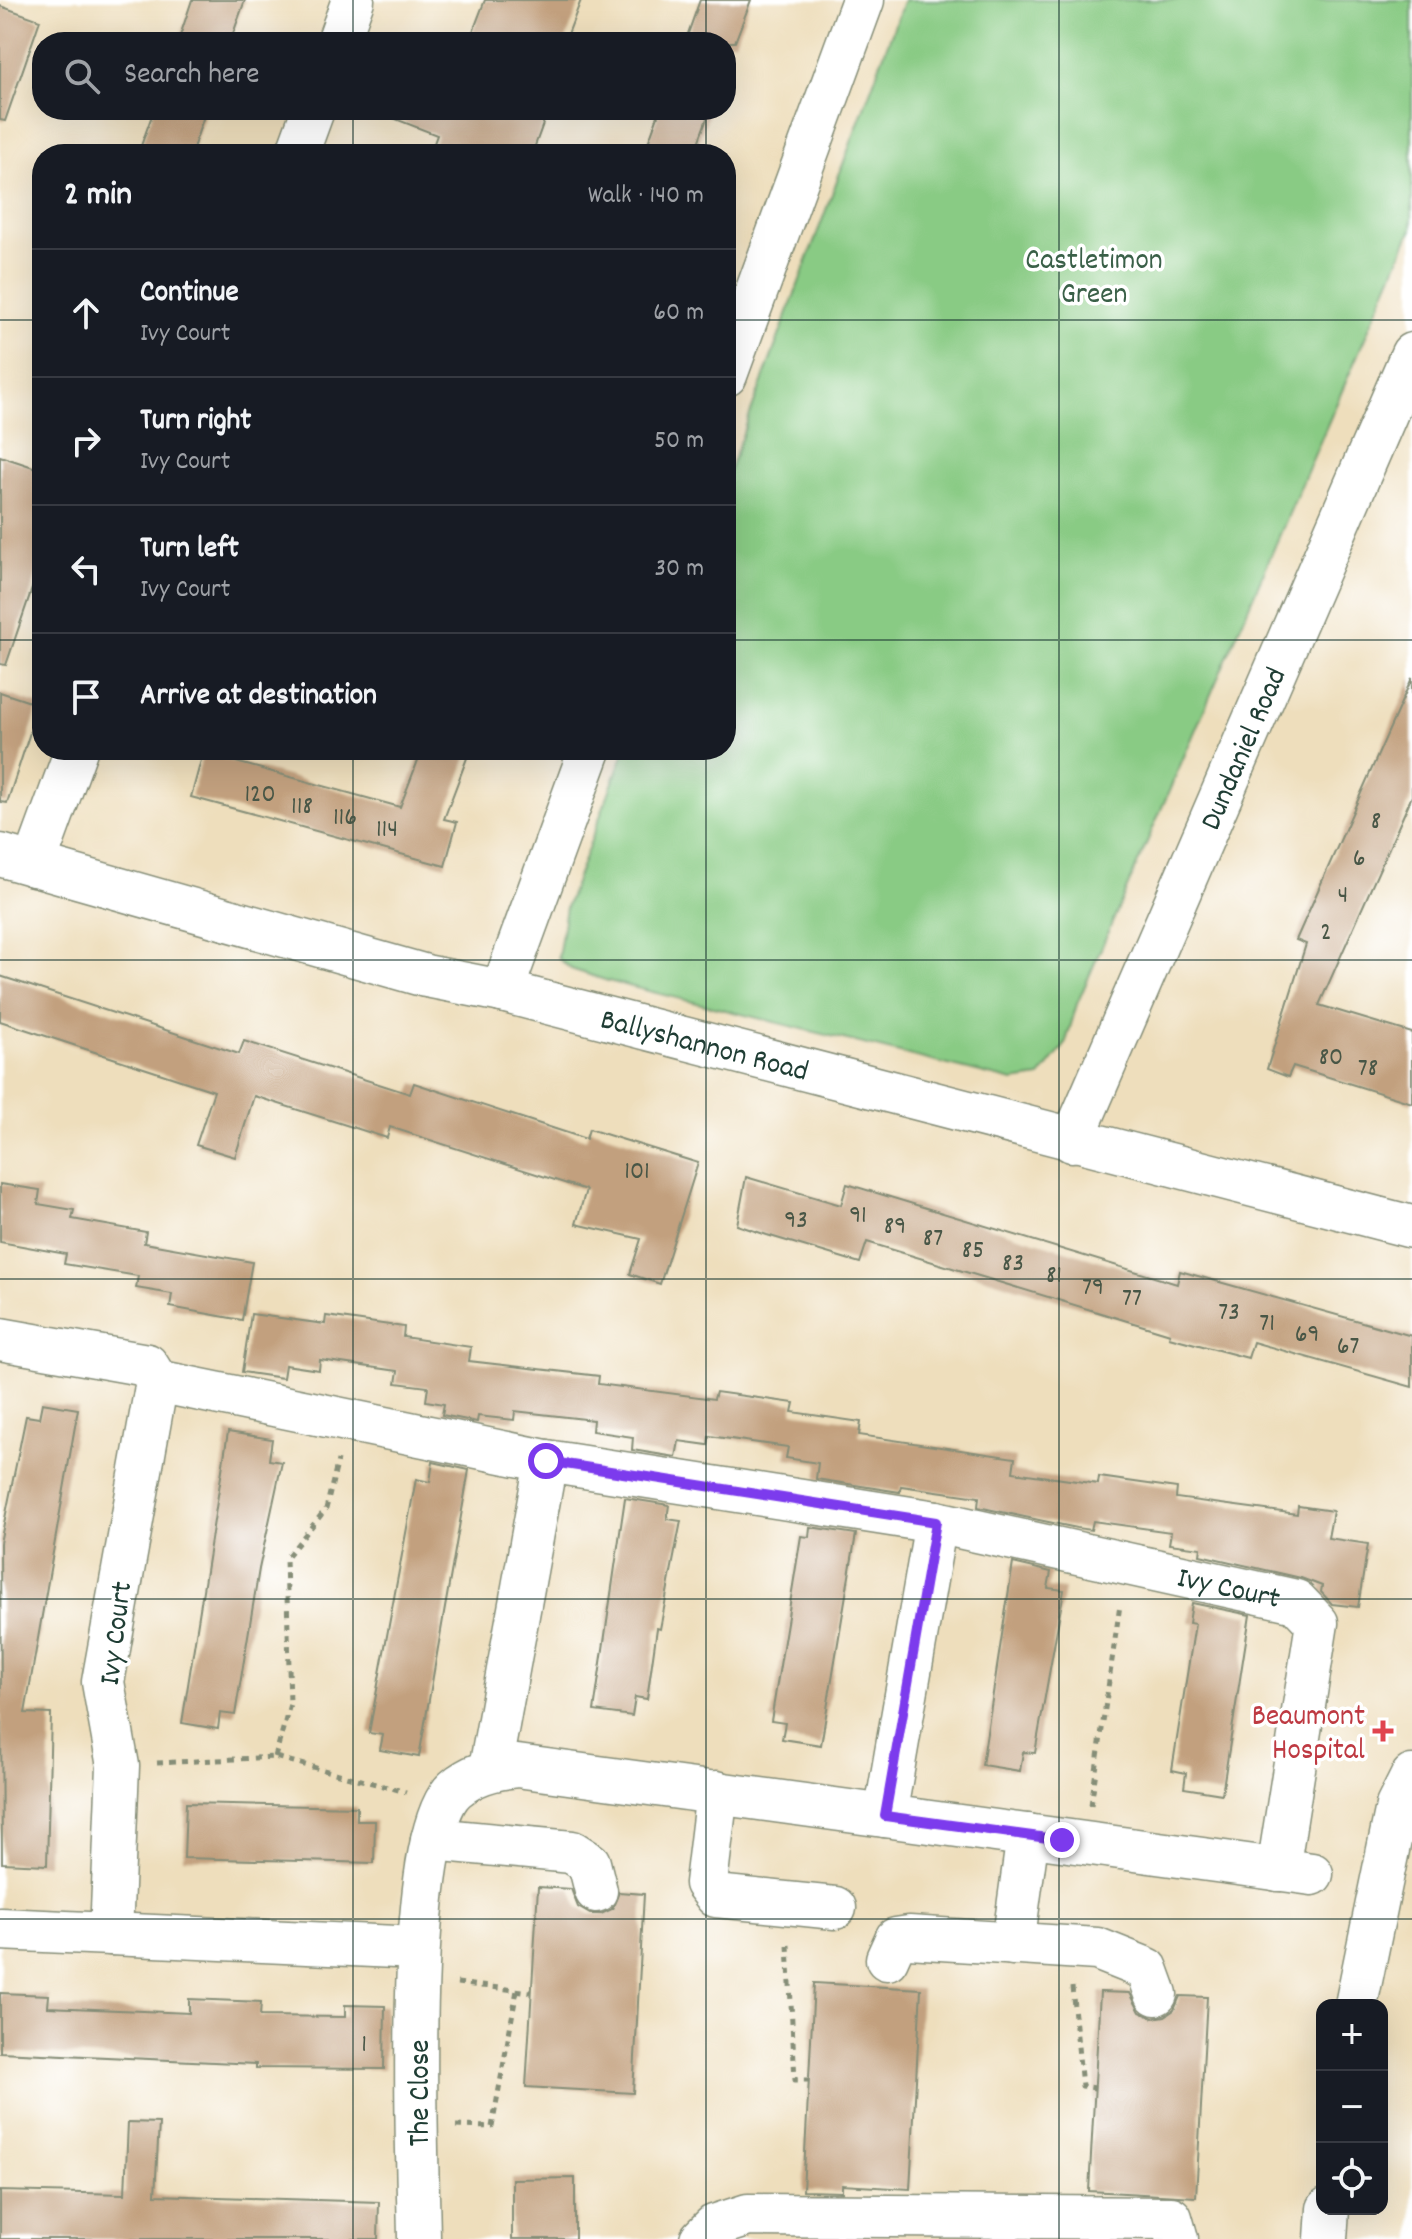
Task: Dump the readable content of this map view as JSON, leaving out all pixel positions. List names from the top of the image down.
{
  "streets": {
    "street": [
      "Dundaniel Road",
      "Ballyshannon Road",
      "Ivy Court",
      "The Close"
    ]
  },
  "crossings": [
    ["Dundaniel Road", "Ballyshannon Road"]
  ],
  "parks": ["Castletimon Green"],
  "places": {
    "health": ["Beaumont Hospital"]
  },
  "house_numbers": [
    "120",
    "118",
    "116",
    "8",
    "114",
    "6",
    "4",
    "2",
    "80",
    "78",
    "101",
    "91",
    "93",
    "89",
    "87",
    "85",
    "83",
    "81",
    "79",
    "77",
    "73",
    "71",
    "69",
    "67",
    "1"
  ],
  "page": {
    "search": "Search here",
    "heading": ["2 min", "Walk · 140 m"],
    "list": [
      ["Continue", "Ivy Court", "60 m"],
      ["Turn right", "Ivy Court", "50 m"],
      ["Turn left", "Ivy Court", "30 m"],
      "Arrive at destination"
    ],
    "map_buttons": ["+", "−"]
  }
}
